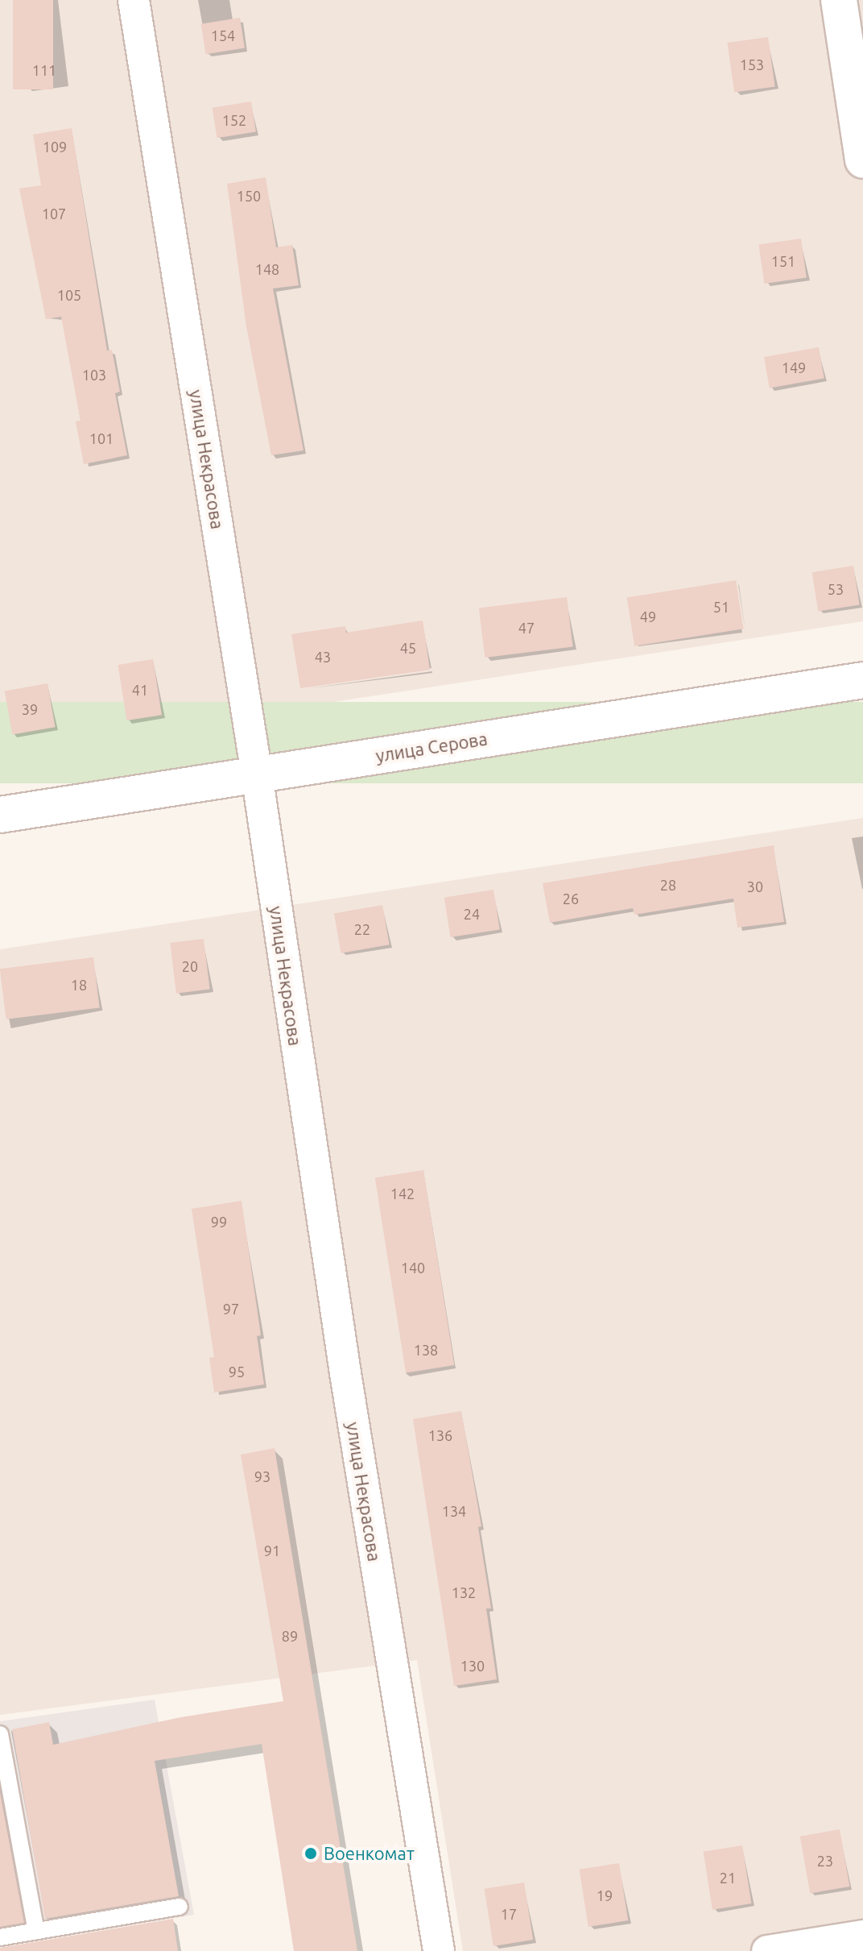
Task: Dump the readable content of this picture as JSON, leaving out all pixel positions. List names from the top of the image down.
{
  "streets": {
    "street": ["улица Некрасова", "улица Серова"]
  },
  "crossings": [
    ["улица Некрасова", "улица Серова"]
  ],
  "places": ["Военкомат"],
  "house_numbers": [
    "154",
    "153",
    "111",
    "152",
    "109",
    "150",
    "107",
    "151",
    "148",
    "105",
    "149",
    "103",
    "101",
    "53",
    "51",
    "49",
    "47",
    "45",
    "43",
    "41",
    "39",
    "28",
    "30",
    "26",
    "24",
    "22",
    "20",
    "18",
    "142",
    "99",
    "140",
    "97",
    "138",
    "95",
    "136",
    "93",
    "134",
    "91",
    "132",
    "89",
    "130",
    "23",
    "21",
    "19",
    "17"
  ]
}
